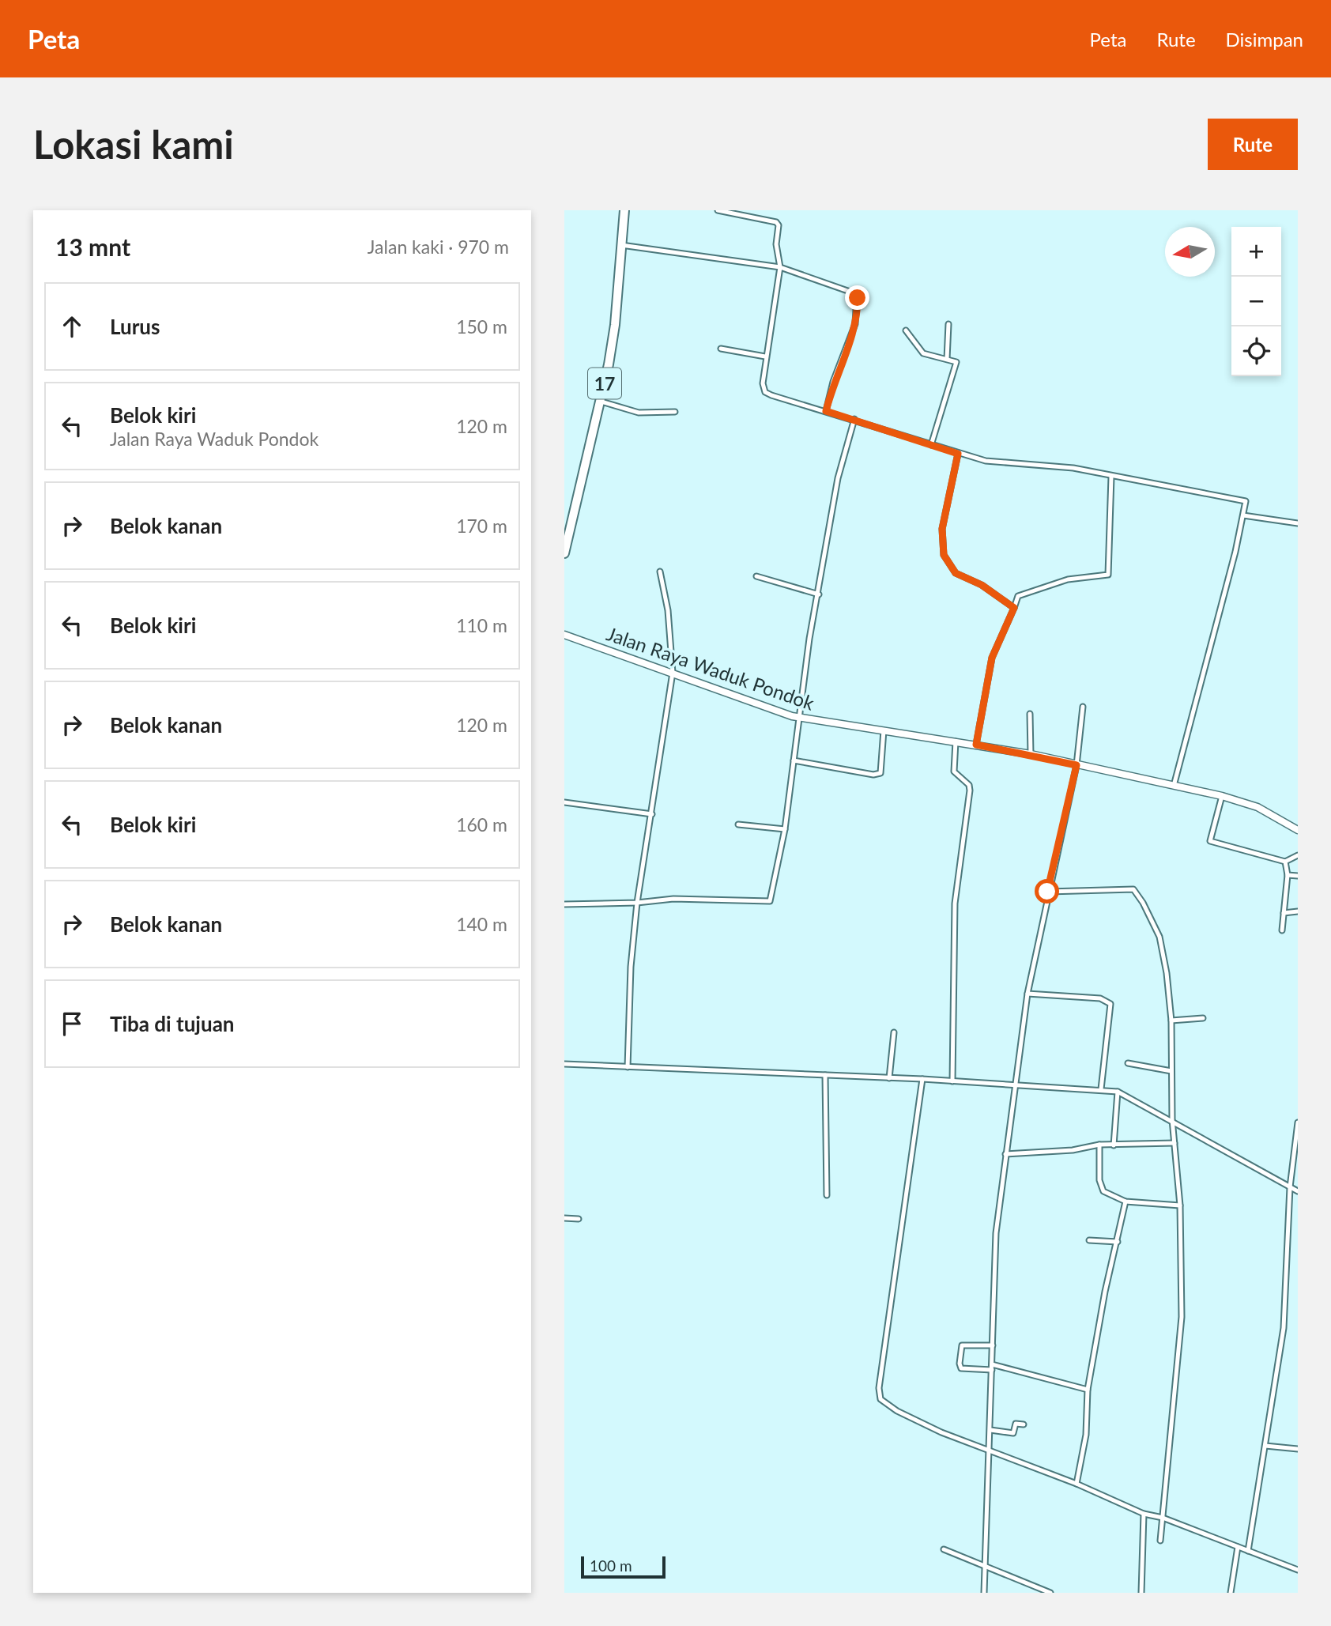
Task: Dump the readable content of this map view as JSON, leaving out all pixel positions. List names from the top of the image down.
{
  "streets": {
    "highway": ["17"],
    "street": ["Jalan Raya Waduk Pondok"]
  },
  "scale_bar": "100 m",
  "north": "left",
  "page": {
    "header": "Peta",
    "nav": ["Peta", "Rute", "Disimpan"],
    "buttons": "Rute",
    "title": "Lokasi kami",
    "heading": ["13 mnt", "Jalan kaki · 970 m"],
    "map_buttons": ["+", "−"],
    "list": [
      ["Lurus", "150 m"],
      ["Belok kiri", "Jalan Raya Waduk Pondok", "120 m"],
      ["Belok kanan", "170 m"],
      ["Belok kiri", "110 m"],
      ["Belok kanan", "120 m"],
      ["Belok kiri", "160 m"],
      ["Belok kanan", "140 m"],
      "Tiba di tujuan"
    ],
    "scale": "100 m"
  }
}
